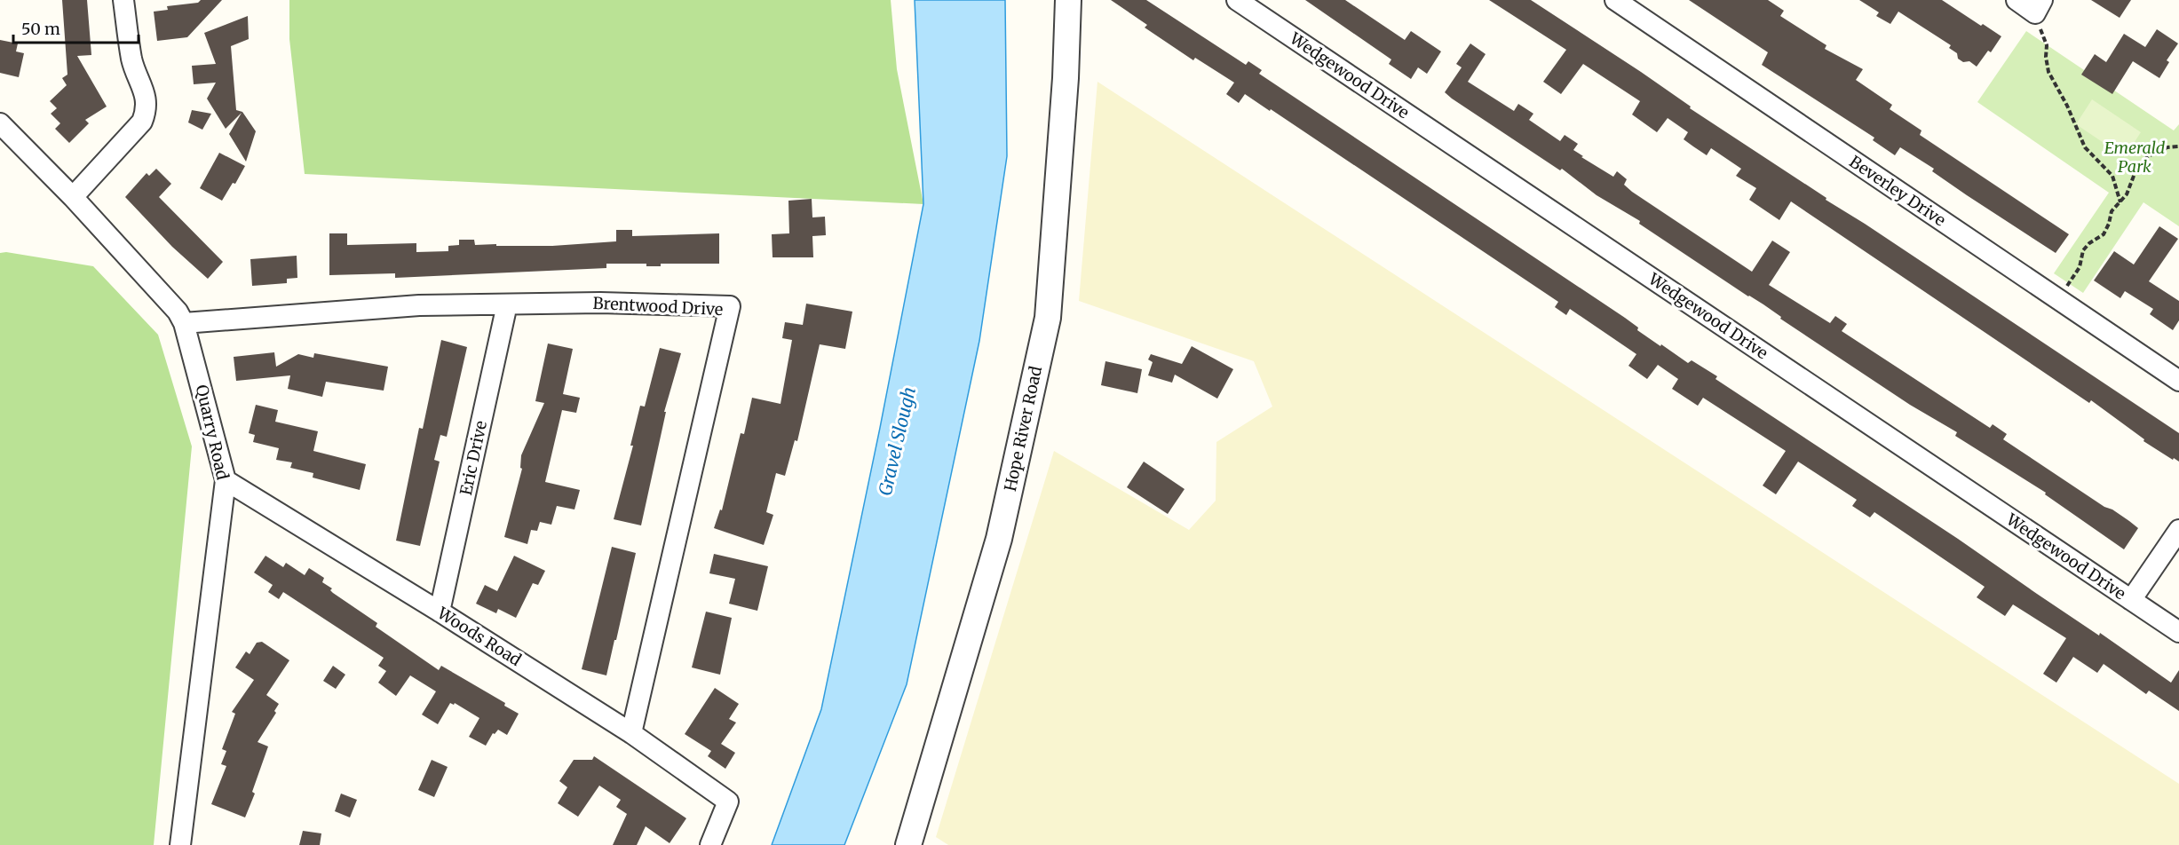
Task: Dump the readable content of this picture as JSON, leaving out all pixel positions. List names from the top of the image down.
{
  "streets": {
    "street": [
      "Wedgewood Drive",
      "Beverley Drive",
      "Brentwood Drive",
      "Hope River Road",
      "Quarry Road",
      "Eric Drive",
      "Woods Road"
    ]
  },
  "crossings": [
    ["Brentwood Drive", "Quarry Road"],
    ["Brentwood Drive", "Eric Drive"],
    ["Brentwood Drive", "Woods Road"],
    ["Quarry Road", "Woods Road"],
    ["Eric Drive", "Woods Road"]
  ],
  "water": ["Gravel Slough"],
  "parks": ["Emerald Park"],
  "scale_bar": "50 m"
}
